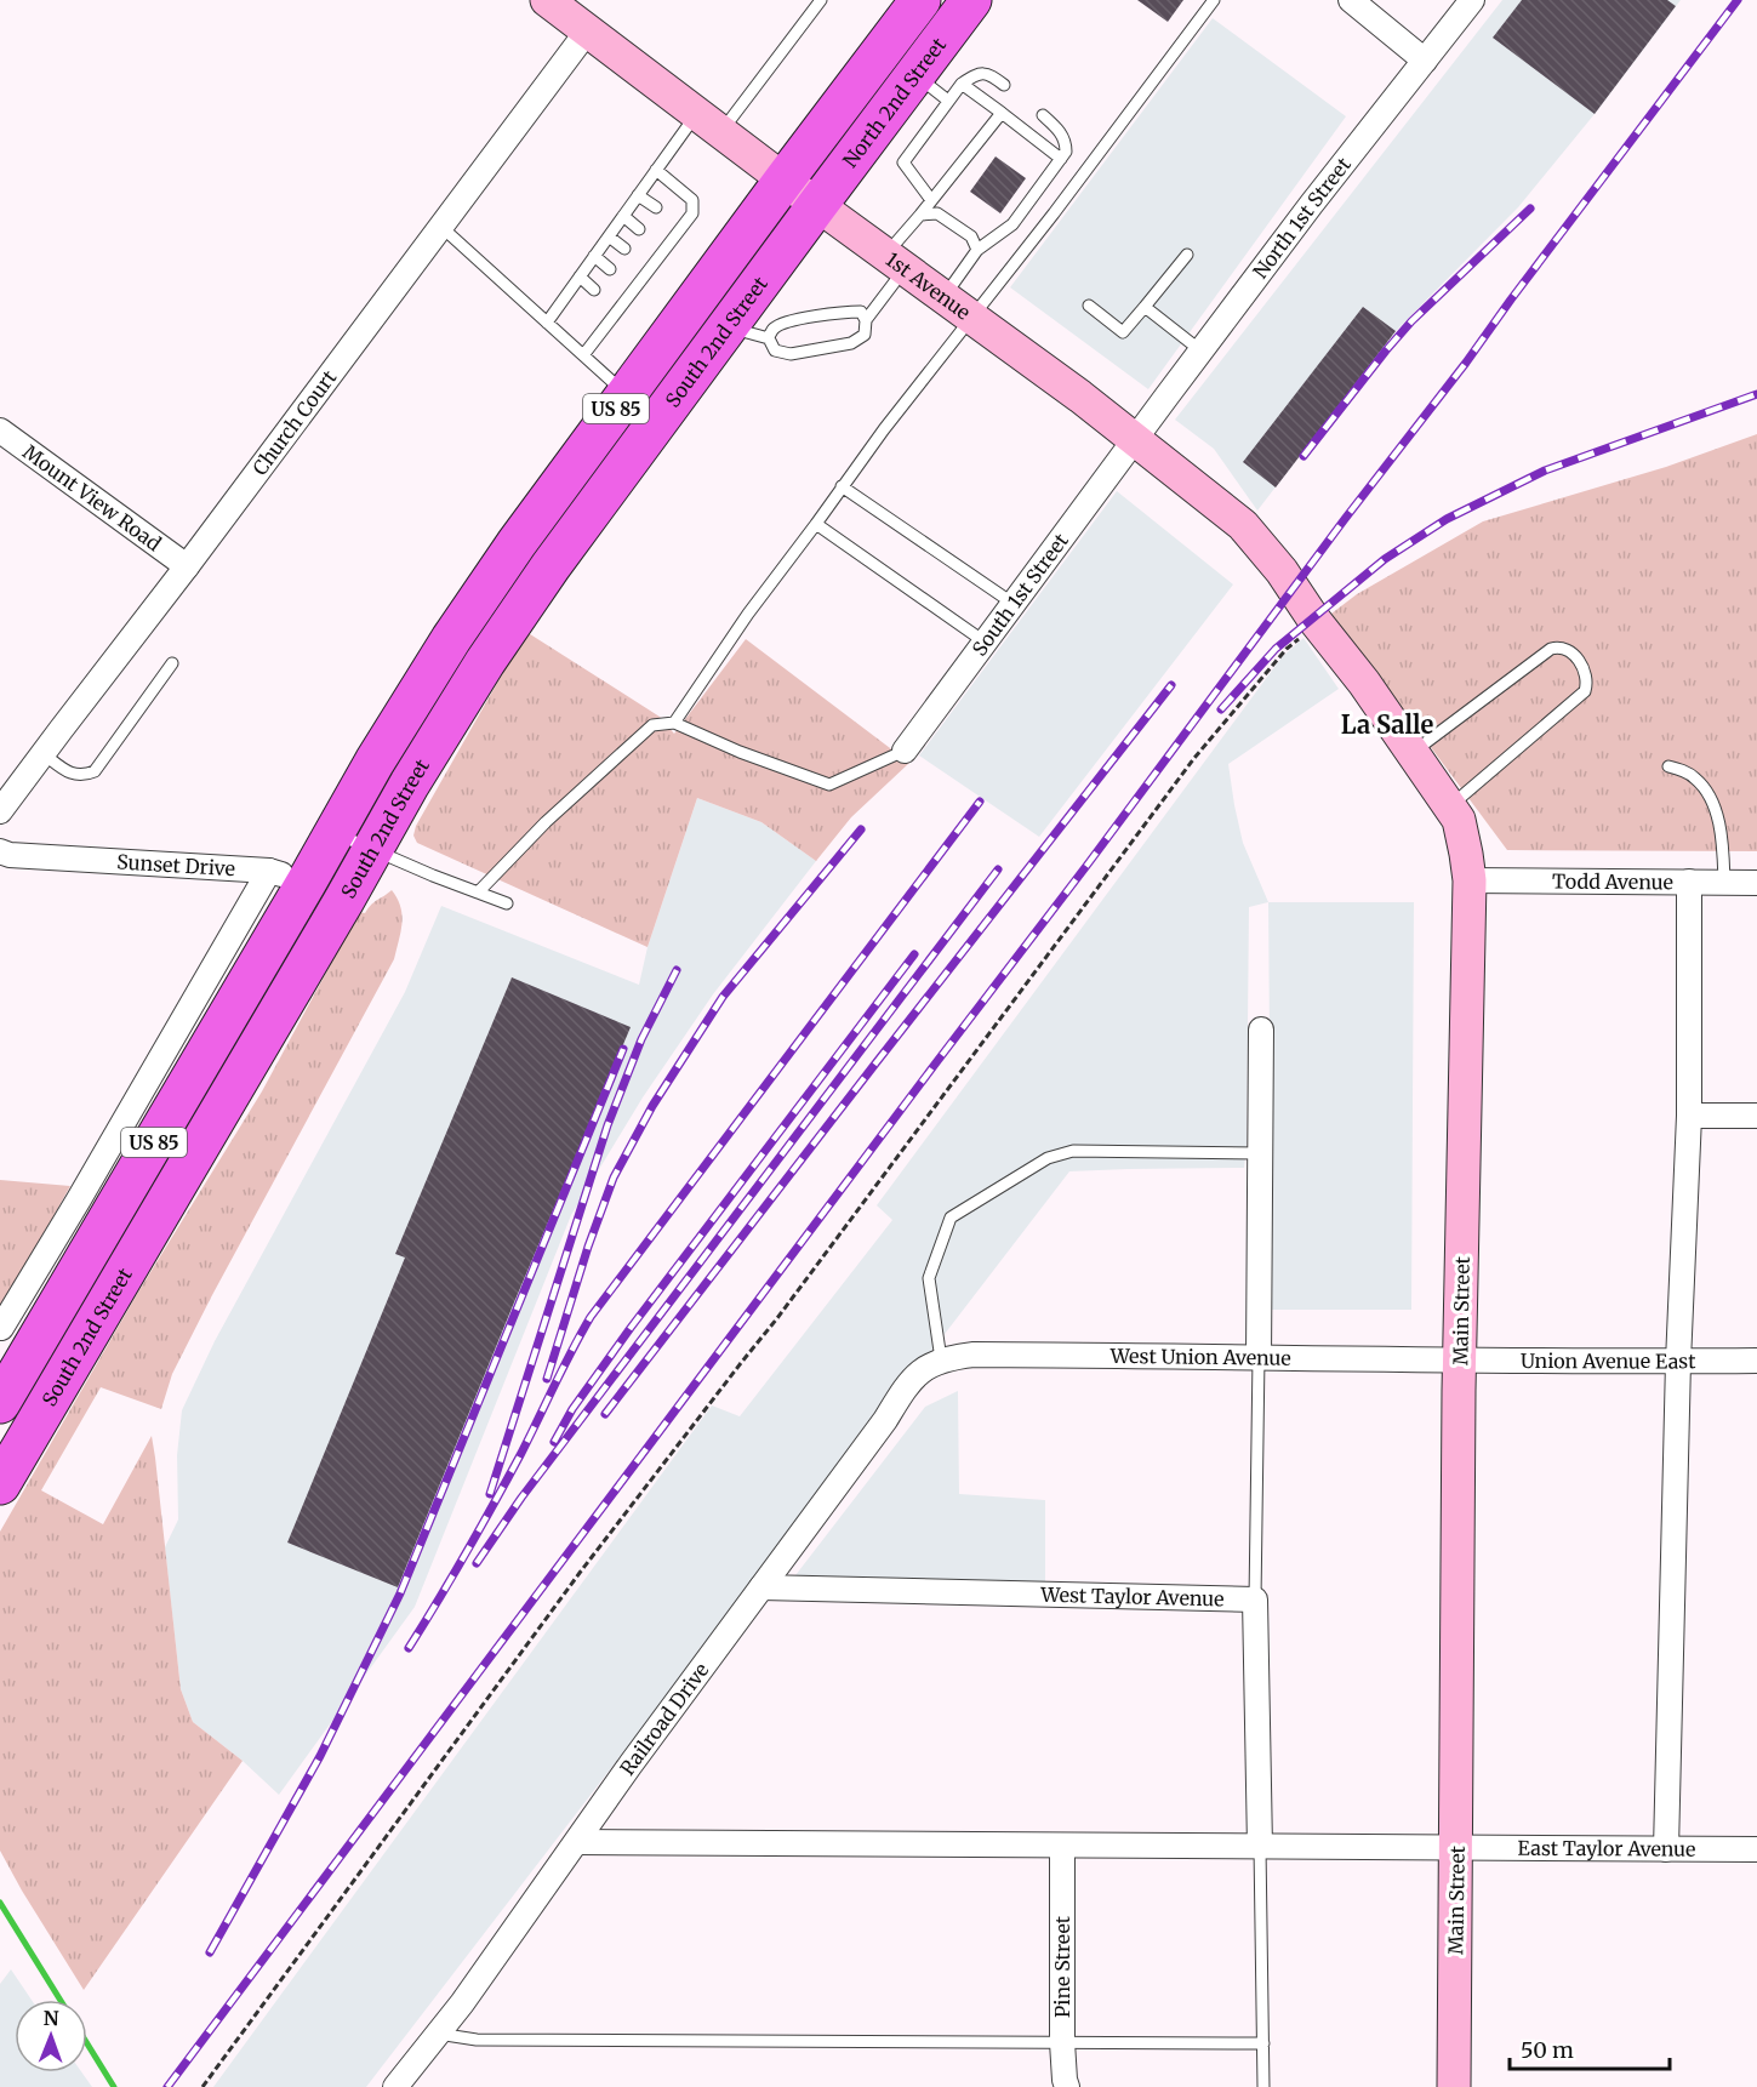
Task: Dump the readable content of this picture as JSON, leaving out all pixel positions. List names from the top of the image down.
{
  "streets": {
    "highway": ["North 2nd Street", "South 2nd Street", "US 85"],
    "street": [
      "North 1st Street",
      "1st Avenue",
      "Church Court",
      "Mount View Road",
      "South 1st Street",
      "Sunset Drive",
      "Todd Avenue",
      "Main Street",
      "West Union Avenue",
      "Union Avenue East",
      "West Taylor Avenue",
      "Railroad Drive",
      "East Taylor Avenue",
      "Pine Street"
    ]
  },
  "crossings": [
    ["North 2nd Street", "1st Avenue"],
    ["North 2nd Street", "South 2nd Street"],
    ["North 1st Street", "1st Avenue"],
    ["North 1st Street", "South 1st Street"],
    ["1st Avenue", "South 2nd Street"],
    ["1st Avenue", "Church Court"],
    ["1st Avenue", "South 1st Street"],
    ["1st Avenue", "Main Street"],
    ["South 2nd Street", "Sunset Drive"],
    ["Church Court", "Mount View Road"],
    ["Todd Avenue", "Main Street"],
    ["Main Street", "West Union Avenue"],
    ["Main Street", "Union Avenue East"],
    ["Main Street", "East Taylor Avenue"],
    ["West Union Avenue", "Union Avenue East"],
    ["West Union Avenue", "Railroad Drive"],
    ["West Taylor Avenue", "Railroad Drive"]
  ],
  "districts": ["La Salle"],
  "scale_bar": "50 m",
  "north": "top"
}
